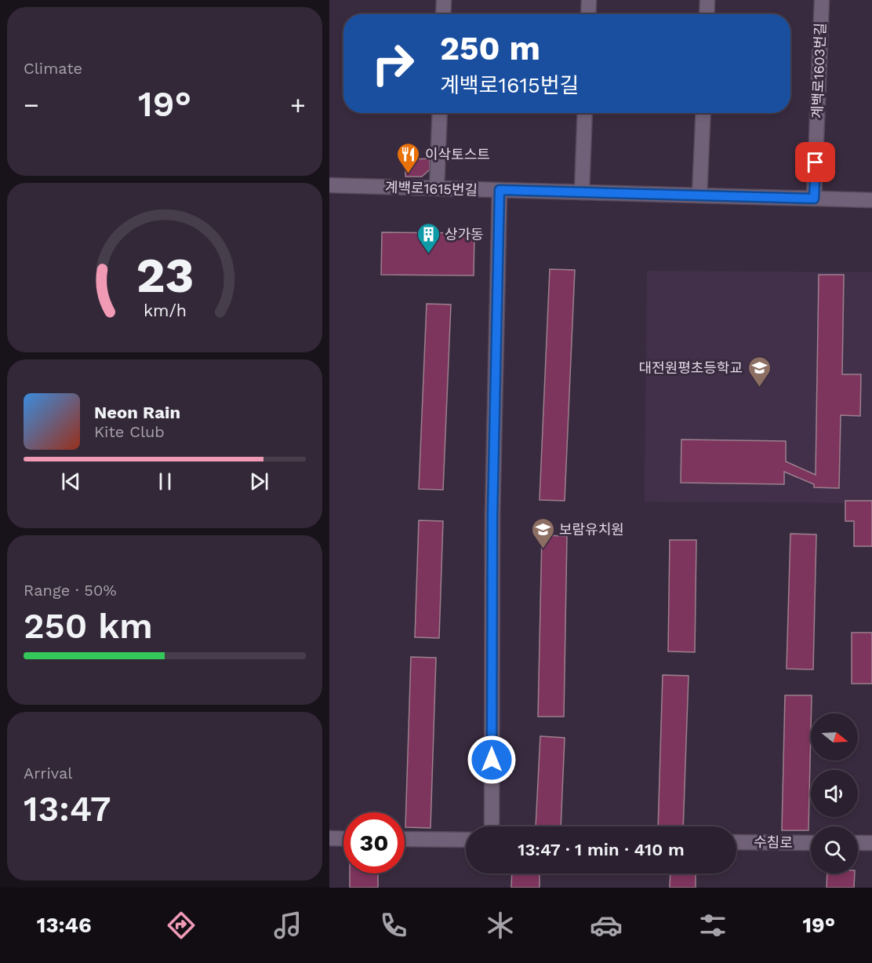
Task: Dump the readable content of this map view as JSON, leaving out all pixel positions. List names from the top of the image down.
{
  "streets": {
    "street": ["계백로1603번길", "계백로1615번길", "수침로"]
  },
  "crossings": [
    ["계백로1603번길", "계백로1615번길"]
  ],
  "places": {
    "restaurant": ["이삭토스트"],
    "building": ["상가동"],
    "school or university": ["대전원평초등학교", "보람유치원"]
  },
  "north": "right",
  "page": {
    "tile": [
      "Climate",
      ["Range · 50%", "250 km"],
      ["Arrival", "13:47"]
    ],
    "turn": ["250 m", "계백로1615번길"],
    "heat": ["−", "19°", "+"],
    "song": ["Neon Rain", "Kite Club"],
    "limit": "30",
    "trip": "13:47 · 1 min · 410 m",
    "tabs": ["13:46", "19°"],
    "gauge": ["23", "km/h"]
  }
}
